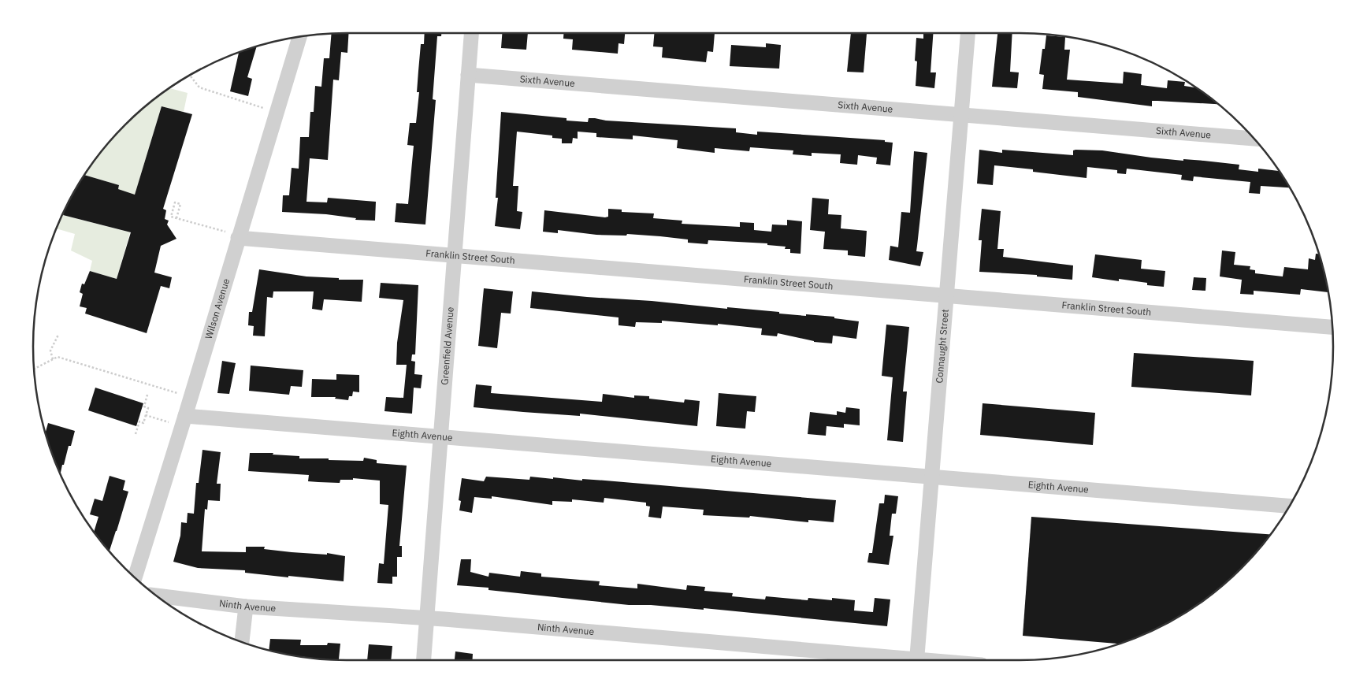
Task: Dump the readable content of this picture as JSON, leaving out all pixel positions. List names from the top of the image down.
{
  "streets": {
    "street": [
      "Sixth Avenue",
      "Franklin Street South",
      "Wilson Avenue",
      "Connaught Street",
      "Greenfield Avenue",
      "Eighth Avenue",
      "Ninth Avenue"
    ]
  },
  "crossings": [
    ["Sixth Avenue", "Connaught Street"],
    ["Sixth Avenue", "Greenfield Avenue"],
    ["Franklin Street South", "Wilson Avenue"],
    ["Franklin Street South", "Connaught Street"],
    ["Franklin Street South", "Greenfield Avenue"],
    ["Wilson Avenue", "Eighth Avenue"],
    ["Connaught Street", "Eighth Avenue"],
    ["Greenfield Avenue", "Eighth Avenue"],
    ["Greenfield Avenue", "Ninth Avenue"]
  ]
}
